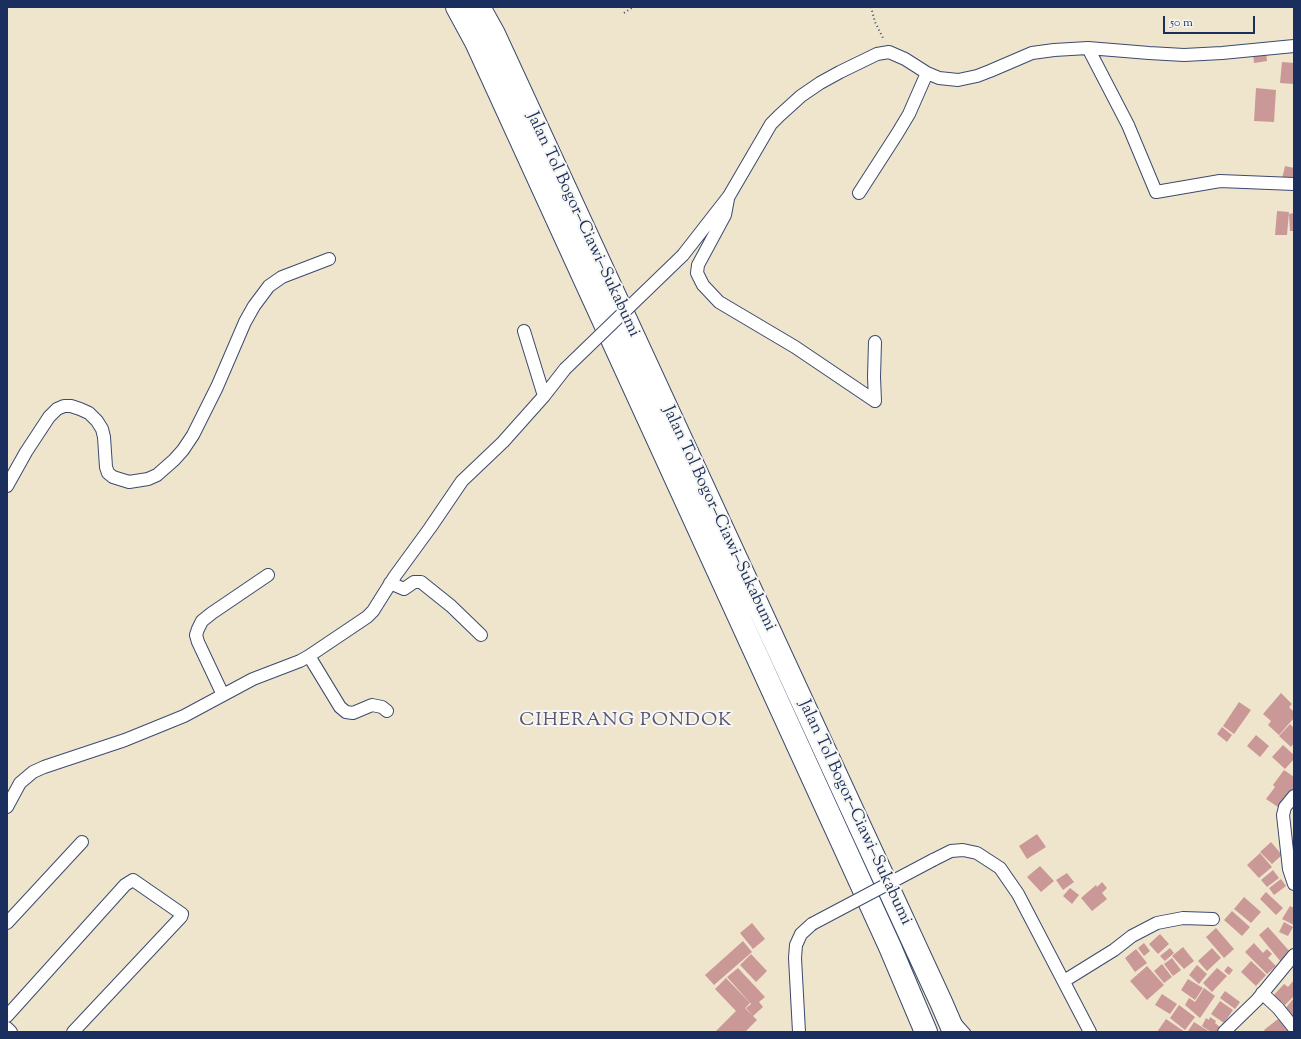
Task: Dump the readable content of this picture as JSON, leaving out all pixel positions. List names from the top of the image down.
{
  "streets": {
    "highway": ["Jalan Tol Bogor–Ciawi–Sukabumi"]
  },
  "districts": ["CIHERANG PONDOK"],
  "scale_bar": "50 m"
}
